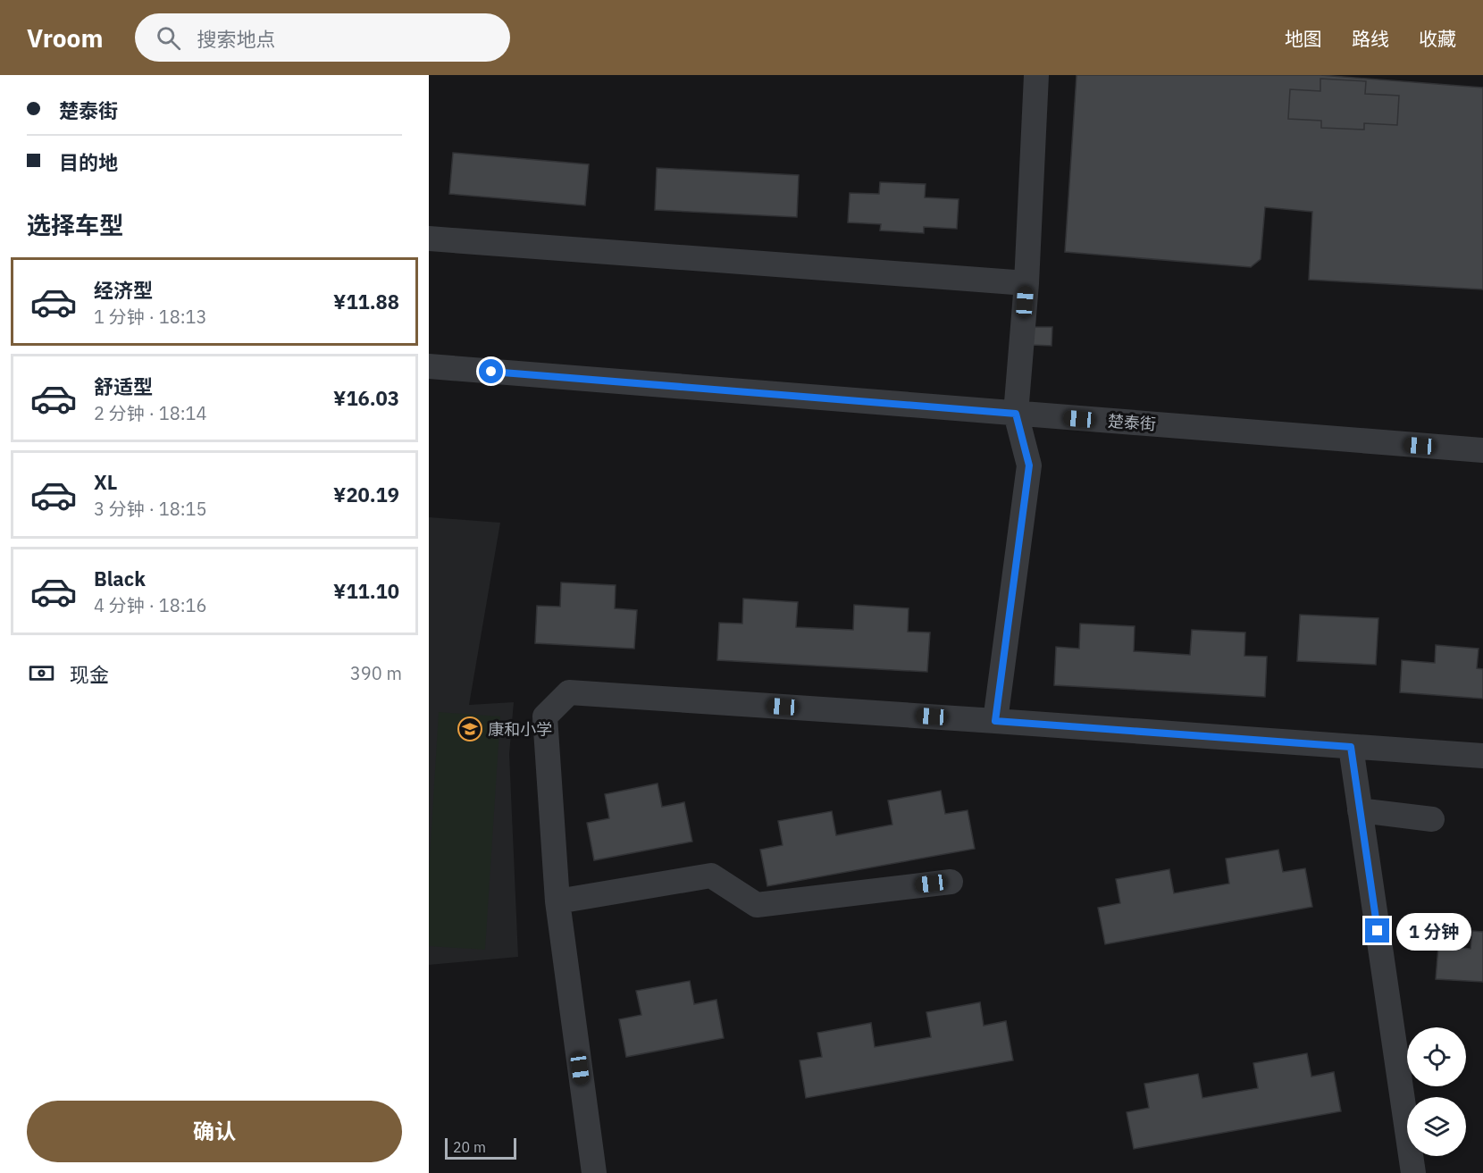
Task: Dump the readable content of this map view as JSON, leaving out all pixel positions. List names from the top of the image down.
{
  "streets": {
    "street": ["楚泰街"]
  },
  "places": {
    "school or university": ["康和小学"]
  },
  "scale_bar": "20 m",
  "page": {
    "header": "Vroom",
    "search": "搜索地点",
    "nav": ["地图", "路线", "收藏"],
    "banner": ["楚泰街", "目的地"],
    "heading": "选择车型",
    "list": [
      {
        "name": "经济型",
        "note": "1 分钟 · 18:13",
        "value": "¥11.88"
      },
      {
        "name": "舒适型",
        "note": "2 分钟 · 18:14",
        "value": "¥16.03"
      },
      {
        "name": "XL",
        "note": "3 分钟 · 18:15",
        "value": "¥20.19"
      },
      {
        "name": "Black",
        "note": "4 分钟 · 18:16",
        "value": "¥11.10"
      }
    ],
    "pay": ["现金", "390 m"],
    "bubble": "1 分钟",
    "buttons": "确认",
    "scale": "20 m"
  }
}
